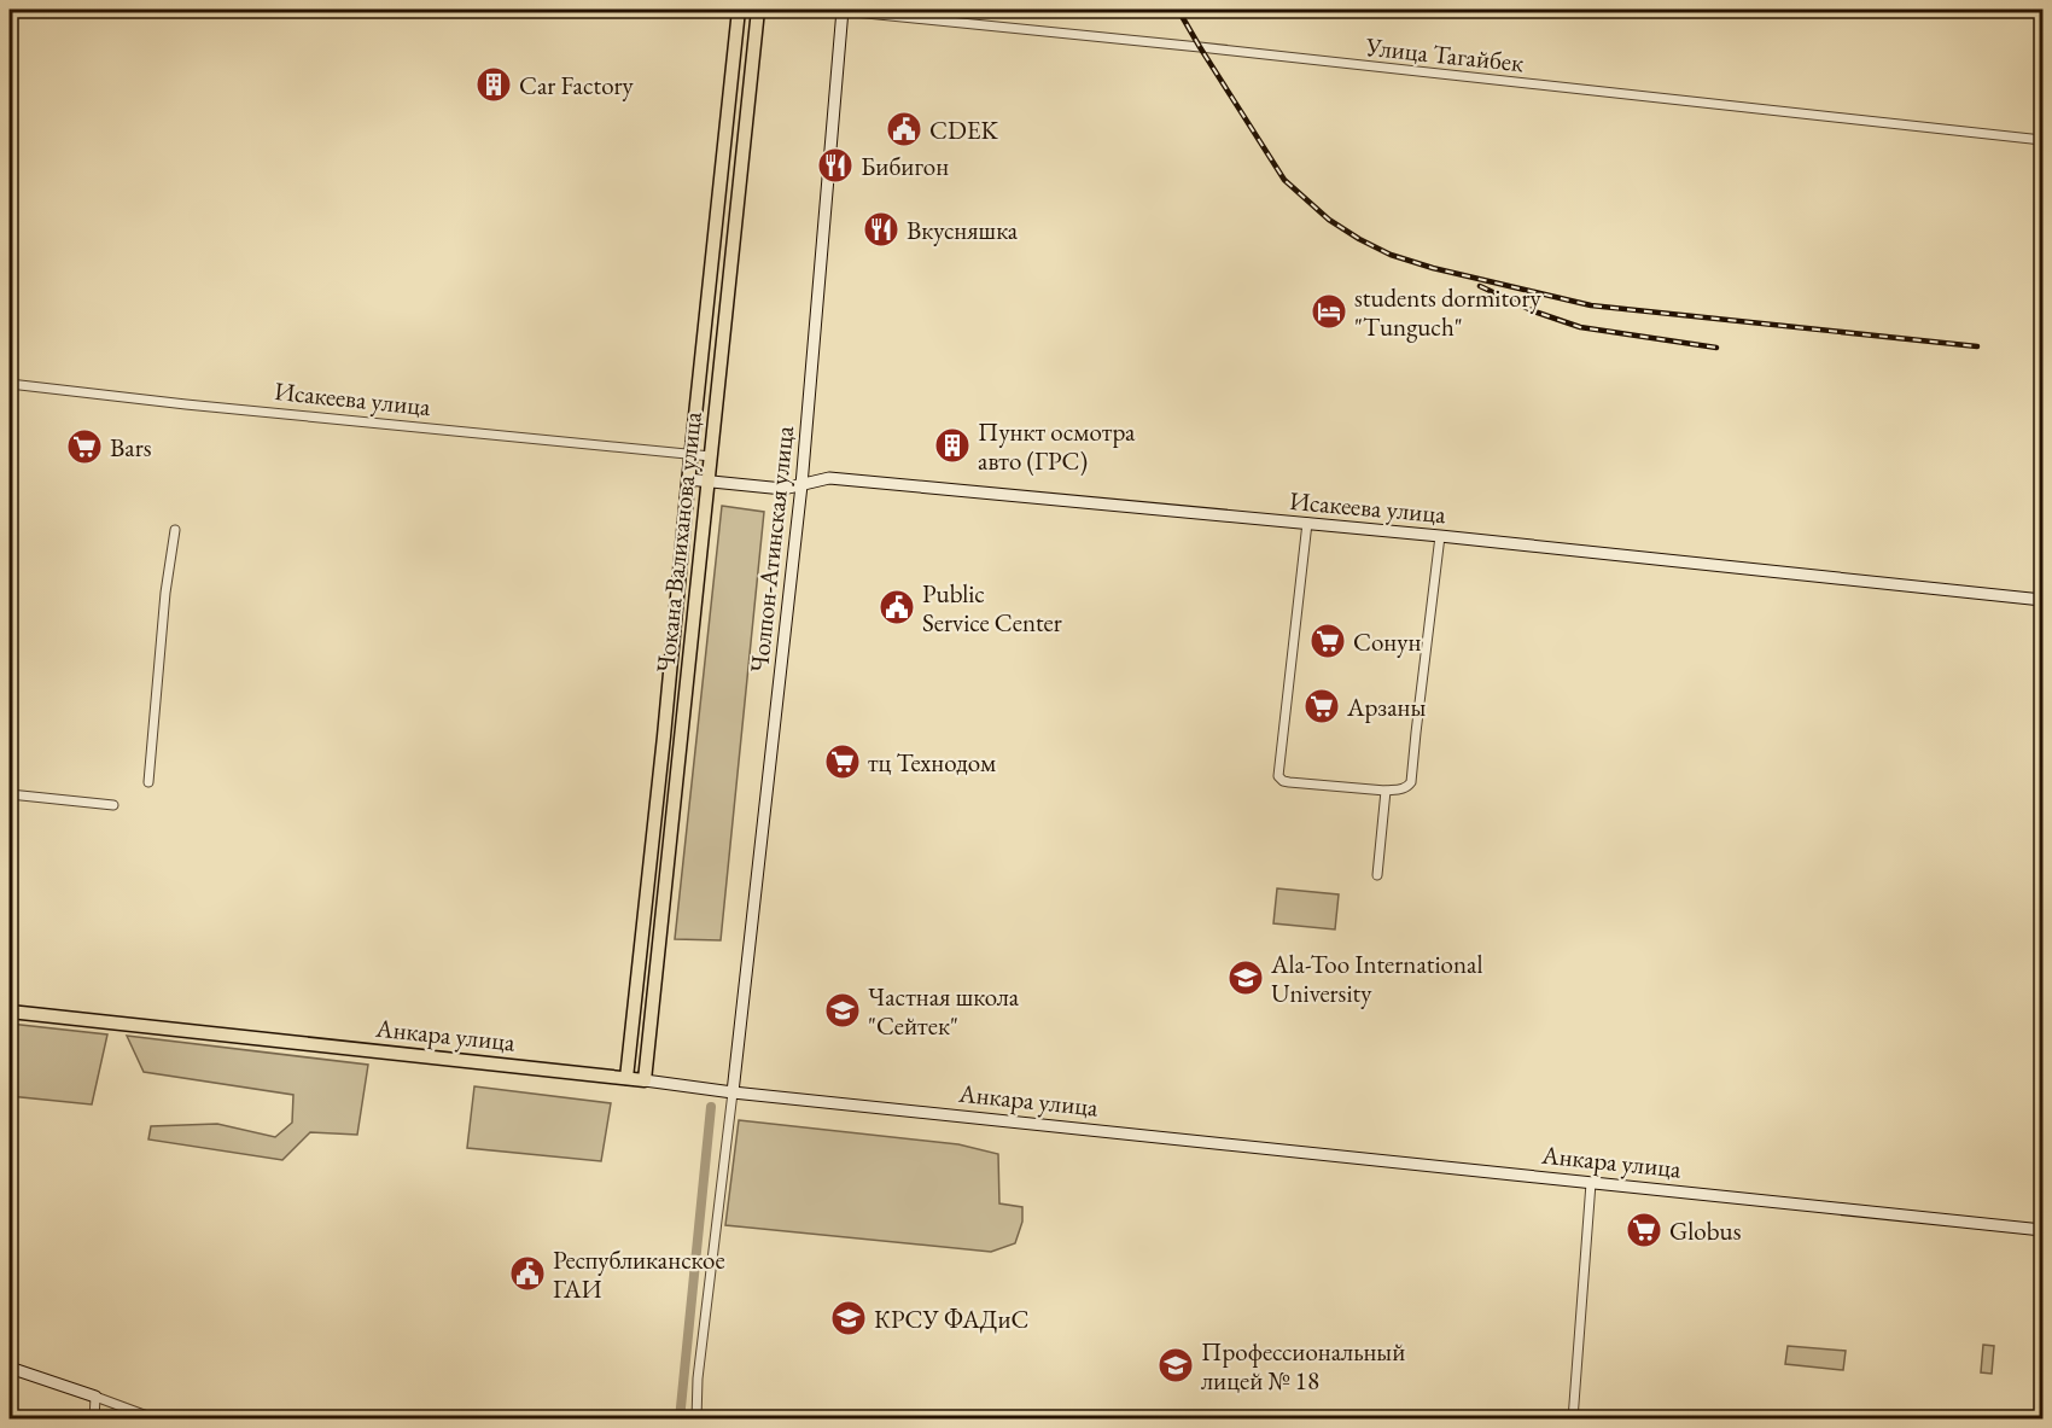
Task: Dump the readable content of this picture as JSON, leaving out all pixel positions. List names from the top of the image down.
{
  "streets": {
    "main road": ["Чокана Валиханова улица", "Анкара улица"],
    "street": ["Улица Тагайбек", "Исакеева улица", "Чолпон-Атинская улица"]
  },
  "crossings": [
    ["Улица Тагайбек", "Чолпон-Атинская улица"],
    ["Исакеева улица", "Чокана Валиханова улица"],
    ["Исакеева улица", "Чолпон-Атинская улица"],
    ["Чокана Валиханова улица", "Анкара улица"],
    ["Чолпон-Атинская улица", "Анкара улица"]
  ],
  "places": {
    "building": ["Car Factory", "Пункт осмотра авто (ГРС)"],
    "public building": ["CDEK", "Public Service Center", "Республиканское ГАИ"],
    "restaurant": ["Бибигон", "Вкусняшка"],
    "hotel": ["students dormitory \"Tunguch\""],
    "supermarket": [
      "Bars",
      "Сонун",
      "Арзаны",
      "тц Технодом",
      "Globus"
    ],
    "school or university": [
      "Ala-Too International University",
      "Частная школа \"Сейтек\"",
      "КРСУ ФАДиС",
      "Профессиональный лицей № 18"
    ]
  }
}
